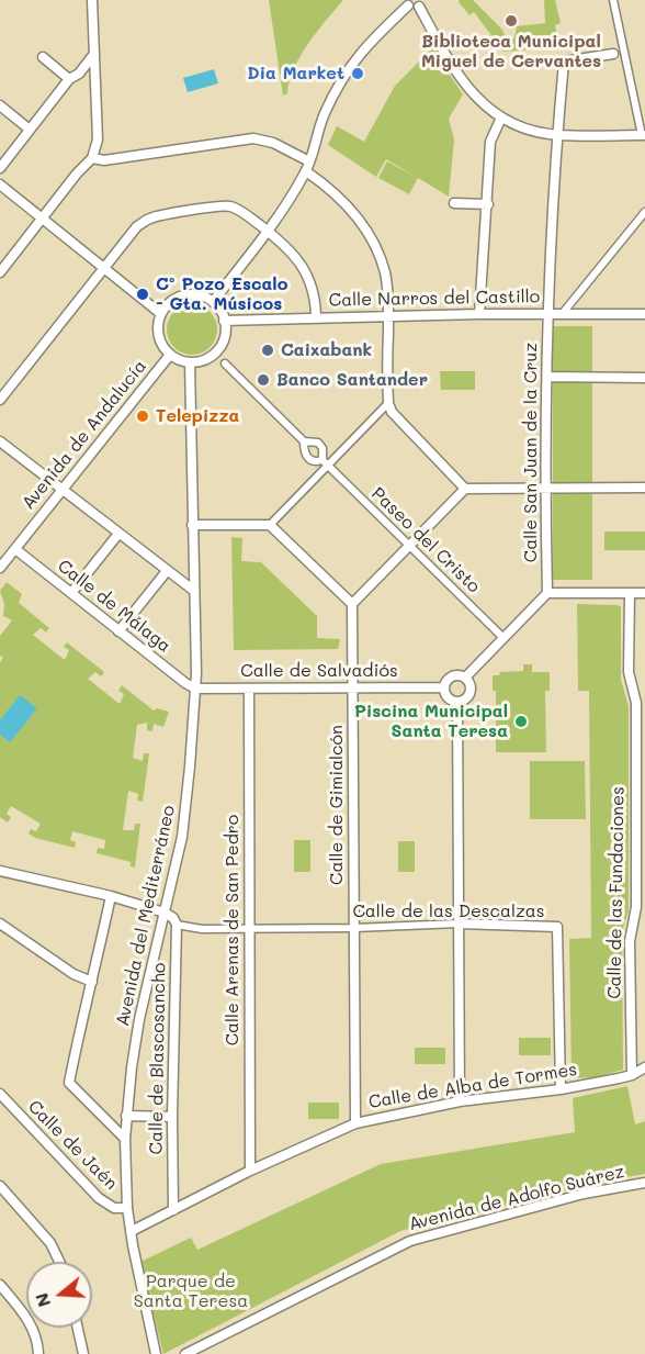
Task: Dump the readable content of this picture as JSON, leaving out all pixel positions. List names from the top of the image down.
{
  "streets": {
    "street": [
      "Calle Narros del Castillo",
      "Avenida de Andalucía",
      "Calle San Juan de la Cruz",
      "Paseo del Cristo",
      "Calle de Málaga",
      "Calle de Salvadiós",
      "Calle de Gimialcón",
      "Calle de las Fundaciones",
      "Calle de las Descalzas",
      "Avenida del Mediterráneo",
      "Calle Arenas de San Pedro",
      "Calle de Blascosancho",
      "Calle de Alba de Tormes",
      "Calle de Jaén",
      "Avenida de Adolfo Suárez"
    ]
  },
  "crossings": [
    ["Calle Narros del Castillo", "Avenida de Andalucía"],
    ["Calle Narros del Castillo", "Calle San Juan de la Cruz"],
    ["Calle Narros del Castillo", "Avenida del Mediterráneo"],
    ["Avenida de Andalucía", "Calle de Málaga"],
    ["Avenida de Andalucía", "Avenida del Mediterráneo"],
    ["Calle de Málaga", "Calle de Salvadiós"],
    ["Calle de Málaga", "Avenida del Mediterráneo"],
    ["Calle de Salvadiós", "Calle de Gimialcón"],
    ["Calle de Salvadiós", "Avenida del Mediterráneo"],
    ["Calle de Salvadiós", "Calle Arenas de San Pedro"],
    ["Calle de Gimialcón", "Calle de las Descalzas"],
    ["Calle de Gimialcón", "Calle de Alba de Tormes"],
    ["Calle de las Fundaciones", "Calle de Alba de Tormes"],
    ["Calle de las Descalzas", "Calle Arenas de San Pedro"],
    ["Calle de las Descalzas", "Calle de Blascosancho"],
    ["Calle de las Descalzas", "Calle de Alba de Tormes"],
    ["Avenida del Mediterráneo", "Calle de Alba de Tormes"],
    ["Avenida del Mediterráneo", "Calle de Jaén"],
    ["Calle Arenas de San Pedro", "Calle de Alba de Tormes"],
    ["Calle de Blascosancho", "Calle de Alba de Tormes"]
  ],
  "parks": ["Parque de Santa Teresa"],
  "places": [
    "Biblioteca Municipal Miguel de Cervantes",
    "Dia Market",
    "Cº Pozo Escalo - Gta. Músicos",
    "Caixabank",
    "Banco Santander",
    "Telepizza",
    "Piscina Municipal Santa Teresa"
  ],
  "north": "left"
}
